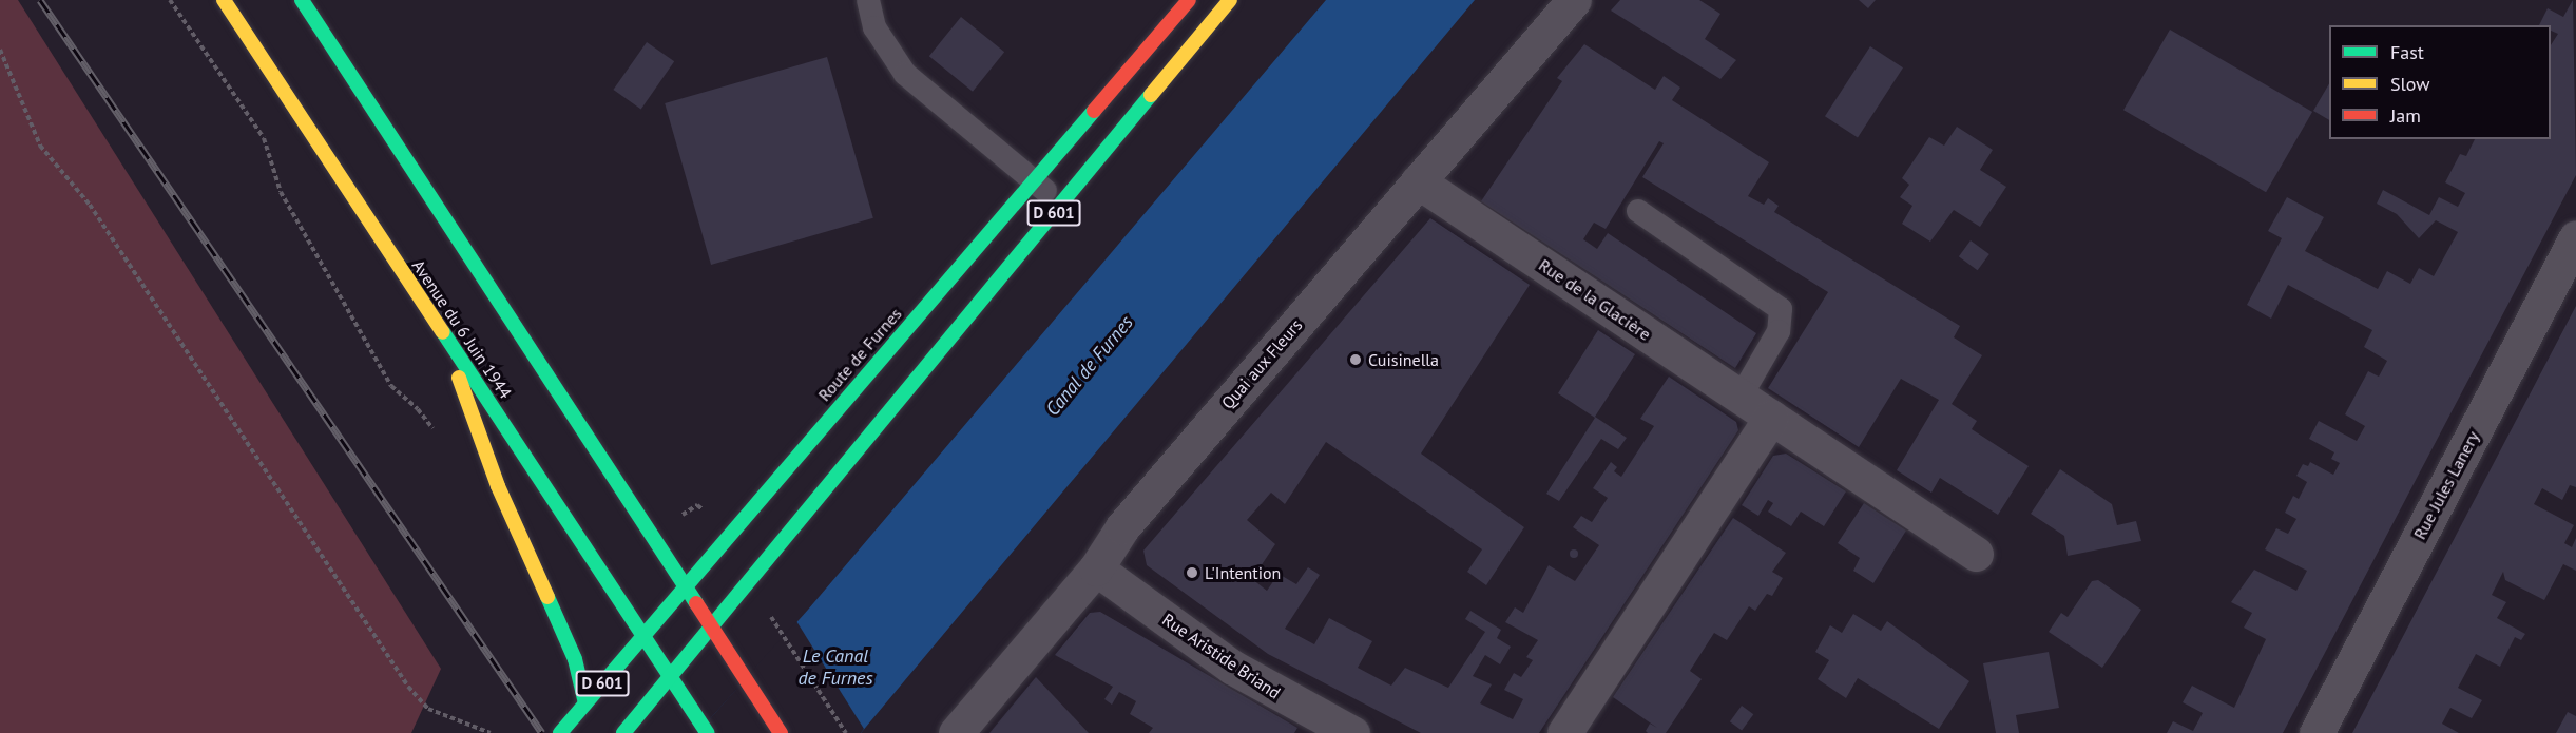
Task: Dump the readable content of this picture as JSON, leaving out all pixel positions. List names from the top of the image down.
{
  "streets": {
    "main road": ["D 601", "Avenue du 6 Juin 1944", "Route de Furnes"],
    "street": [
      "Rue de la Glacière",
      "Quai aux Fleurs",
      "Rue Jules Lanery",
      "Rue Aristide Briand"
    ]
  },
  "crossings": [
    ["D 601", "Avenue du 6 Juin 1944"],
    ["Rue de la Glacière", "Quai aux Fleurs"],
    ["Avenue du 6 Juin 1944", "Route de Furnes"],
    ["Quai aux Fleurs", "Rue Aristide Briand"]
  ],
  "water": ["Canal de Furnes", "Le Canal de Furnes"],
  "places": ["Cuisinella", "L'Intention"],
  "legend": ["Fast", "Slow", "Jam"]
}
